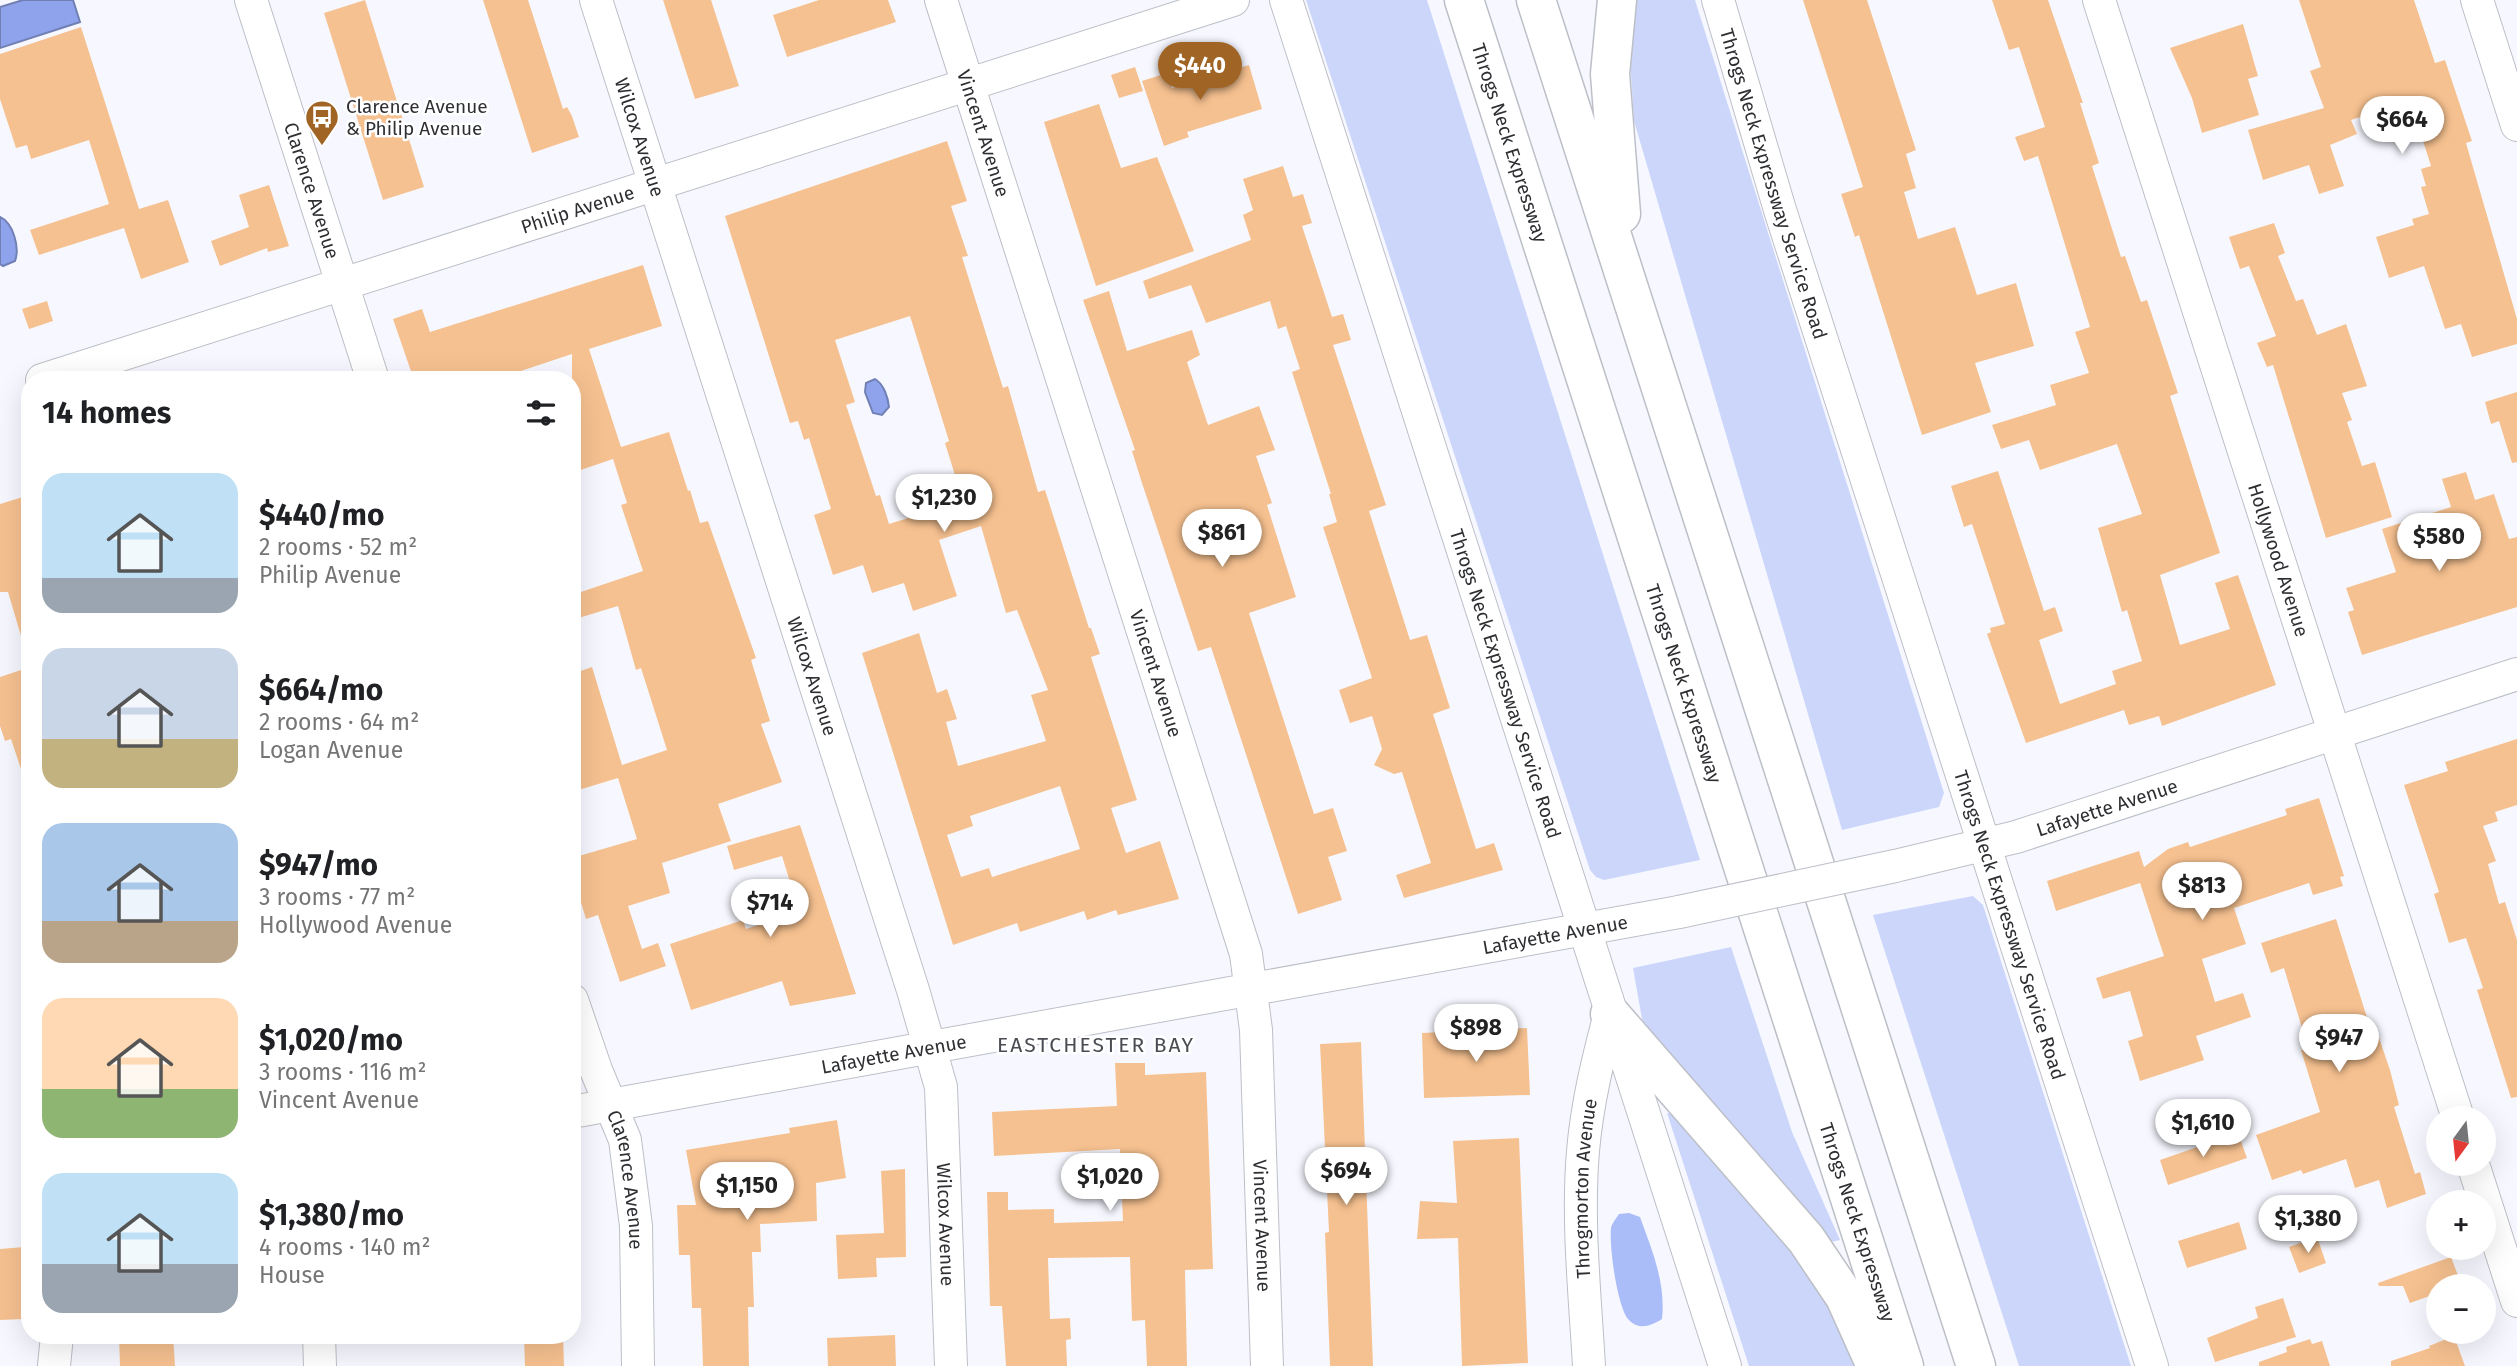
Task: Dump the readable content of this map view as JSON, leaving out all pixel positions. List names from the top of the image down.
{
  "streets": {
    "highway": ["Throgs Neck Expressway"],
    "street": [
      "Vincent Avenue",
      "Wilcox Avenue",
      "Throgs Neck Expressway Service Road",
      "Clarence Avenue",
      "Philip Avenue",
      "Hollywood Avenue",
      "Lafayette Avenue",
      "Throgmorton Avenue"
    ]
  },
  "crossings": [
    ["Vincent Avenue", "Philip Avenue"],
    ["Vincent Avenue", "Lafayette Avenue"],
    ["Wilcox Avenue", "Philip Avenue"],
    ["Wilcox Avenue", "Lafayette Avenue"],
    ["Throgs Neck Expressway Service Road", "Lafayette Avenue"],
    ["Throgs Neck Expressway Service Road", "Throgmorton Avenue"],
    ["Clarence Avenue", "Philip Avenue"],
    ["Clarence Avenue", "Lafayette Avenue"],
    ["Hollywood Avenue", "Lafayette Avenue"]
  ],
  "districts": ["EASTCHESTER BAY"],
  "places": {
    "bus stop": ["Clarence Avenue & Philip Avenue"]
  },
  "north": "bottom",
  "page": {
    "price": [
      "$440",
      "$664",
      "$1,230",
      "$861",
      "$580",
      "$813",
      "$714",
      "$898",
      "$947",
      "$1,610",
      "$694",
      "$1,020",
      "$1,150",
      "$1,380"
    ],
    "heading": "14 homes",
    "list": [
      {
        "name": "$440/mo",
        "note": "2 rooms · 52 m² · Philip Avenue"
      },
      {
        "name": "$664/mo",
        "note": "2 rooms · 64 m² · Logan Avenue"
      },
      {
        "name": "$947/mo",
        "note": "3 rooms · 77 m² · Hollywood Avenue"
      },
      {
        "name": "$1,020/mo",
        "note": "3 rooms · 116 m² · Vincent Avenue"
      },
      {
        "name": "$1,380/mo",
        "note": "4 rooms · 140 m² · House"
      }
    ],
    "map_buttons": ["+", "−"]
  }
}
